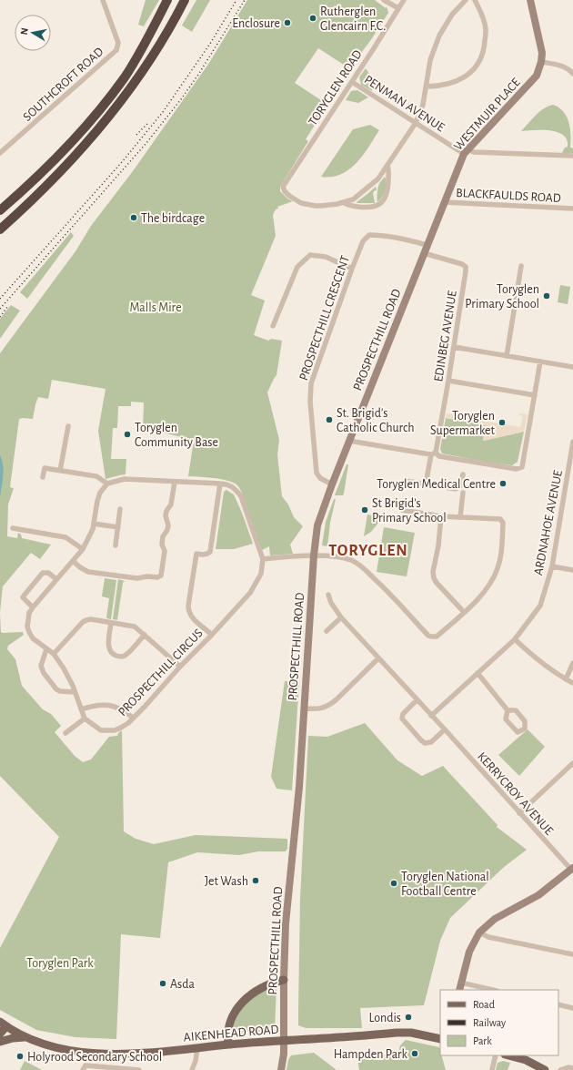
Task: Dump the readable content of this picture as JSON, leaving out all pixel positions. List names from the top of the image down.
{
  "streets": {
    "main road": ["WESTMUIR PLACE", "PROSPECTHILL ROAD", "AIKENHEAD ROAD"],
    "street": [
      "SOUTHCROFT ROAD",
      "TORYGLEN ROAD",
      "PENMAN AVENUE",
      "BLACKFAULDS ROAD",
      "PROSPECTHILL CRESCENT",
      "EDINBEG AVENUE",
      "ARDNAHOE AVENUE",
      "PROSPECTHILL CIRCUS",
      "KERRYCROY AVENUE"
    ]
  },
  "crossings": [
    ["TORYGLEN ROAD", "PENMAN AVENUE"],
    ["PENMAN AVENUE", "WESTMUIR PLACE"],
    ["WESTMUIR PLACE", "BLACKFAULDS ROAD"],
    ["WESTMUIR PLACE", "PROSPECTHILL CRESCENT"],
    ["WESTMUIR PLACE", "PROSPECTHILL ROAD"],
    ["PROSPECTHILL CRESCENT", "PROSPECTHILL ROAD"],
    ["EDINBEG AVENUE", "PROSPECTHILL ROAD"],
    ["PROSPECTHILL ROAD", "AIKENHEAD ROAD"],
    ["ARDNAHOE AVENUE", "KERRYCROY AVENUE"]
  ],
  "districts": ["TORYGLEN"],
  "parks": ["Malls Mire", "Toryglen Park"],
  "places": [
    "Rutherglen Glencairn F.C.",
    "Enclosure",
    "The birdcage",
    "Toryglen Primary School",
    "St. Brigid's Catholic Church",
    "Toryglen Supermarket",
    "Toryglen Community Base",
    "Toryglen Medical Centre",
    "St Brigid's Primary School",
    "Jet Wash",
    "Toryglen National Football Centre",
    "Asda",
    "Londis",
    "Hampden Park",
    "Holyrood Secondary School"
  ],
  "legend": ["Road", "Railway", "Park"],
  "north": "left"
}
